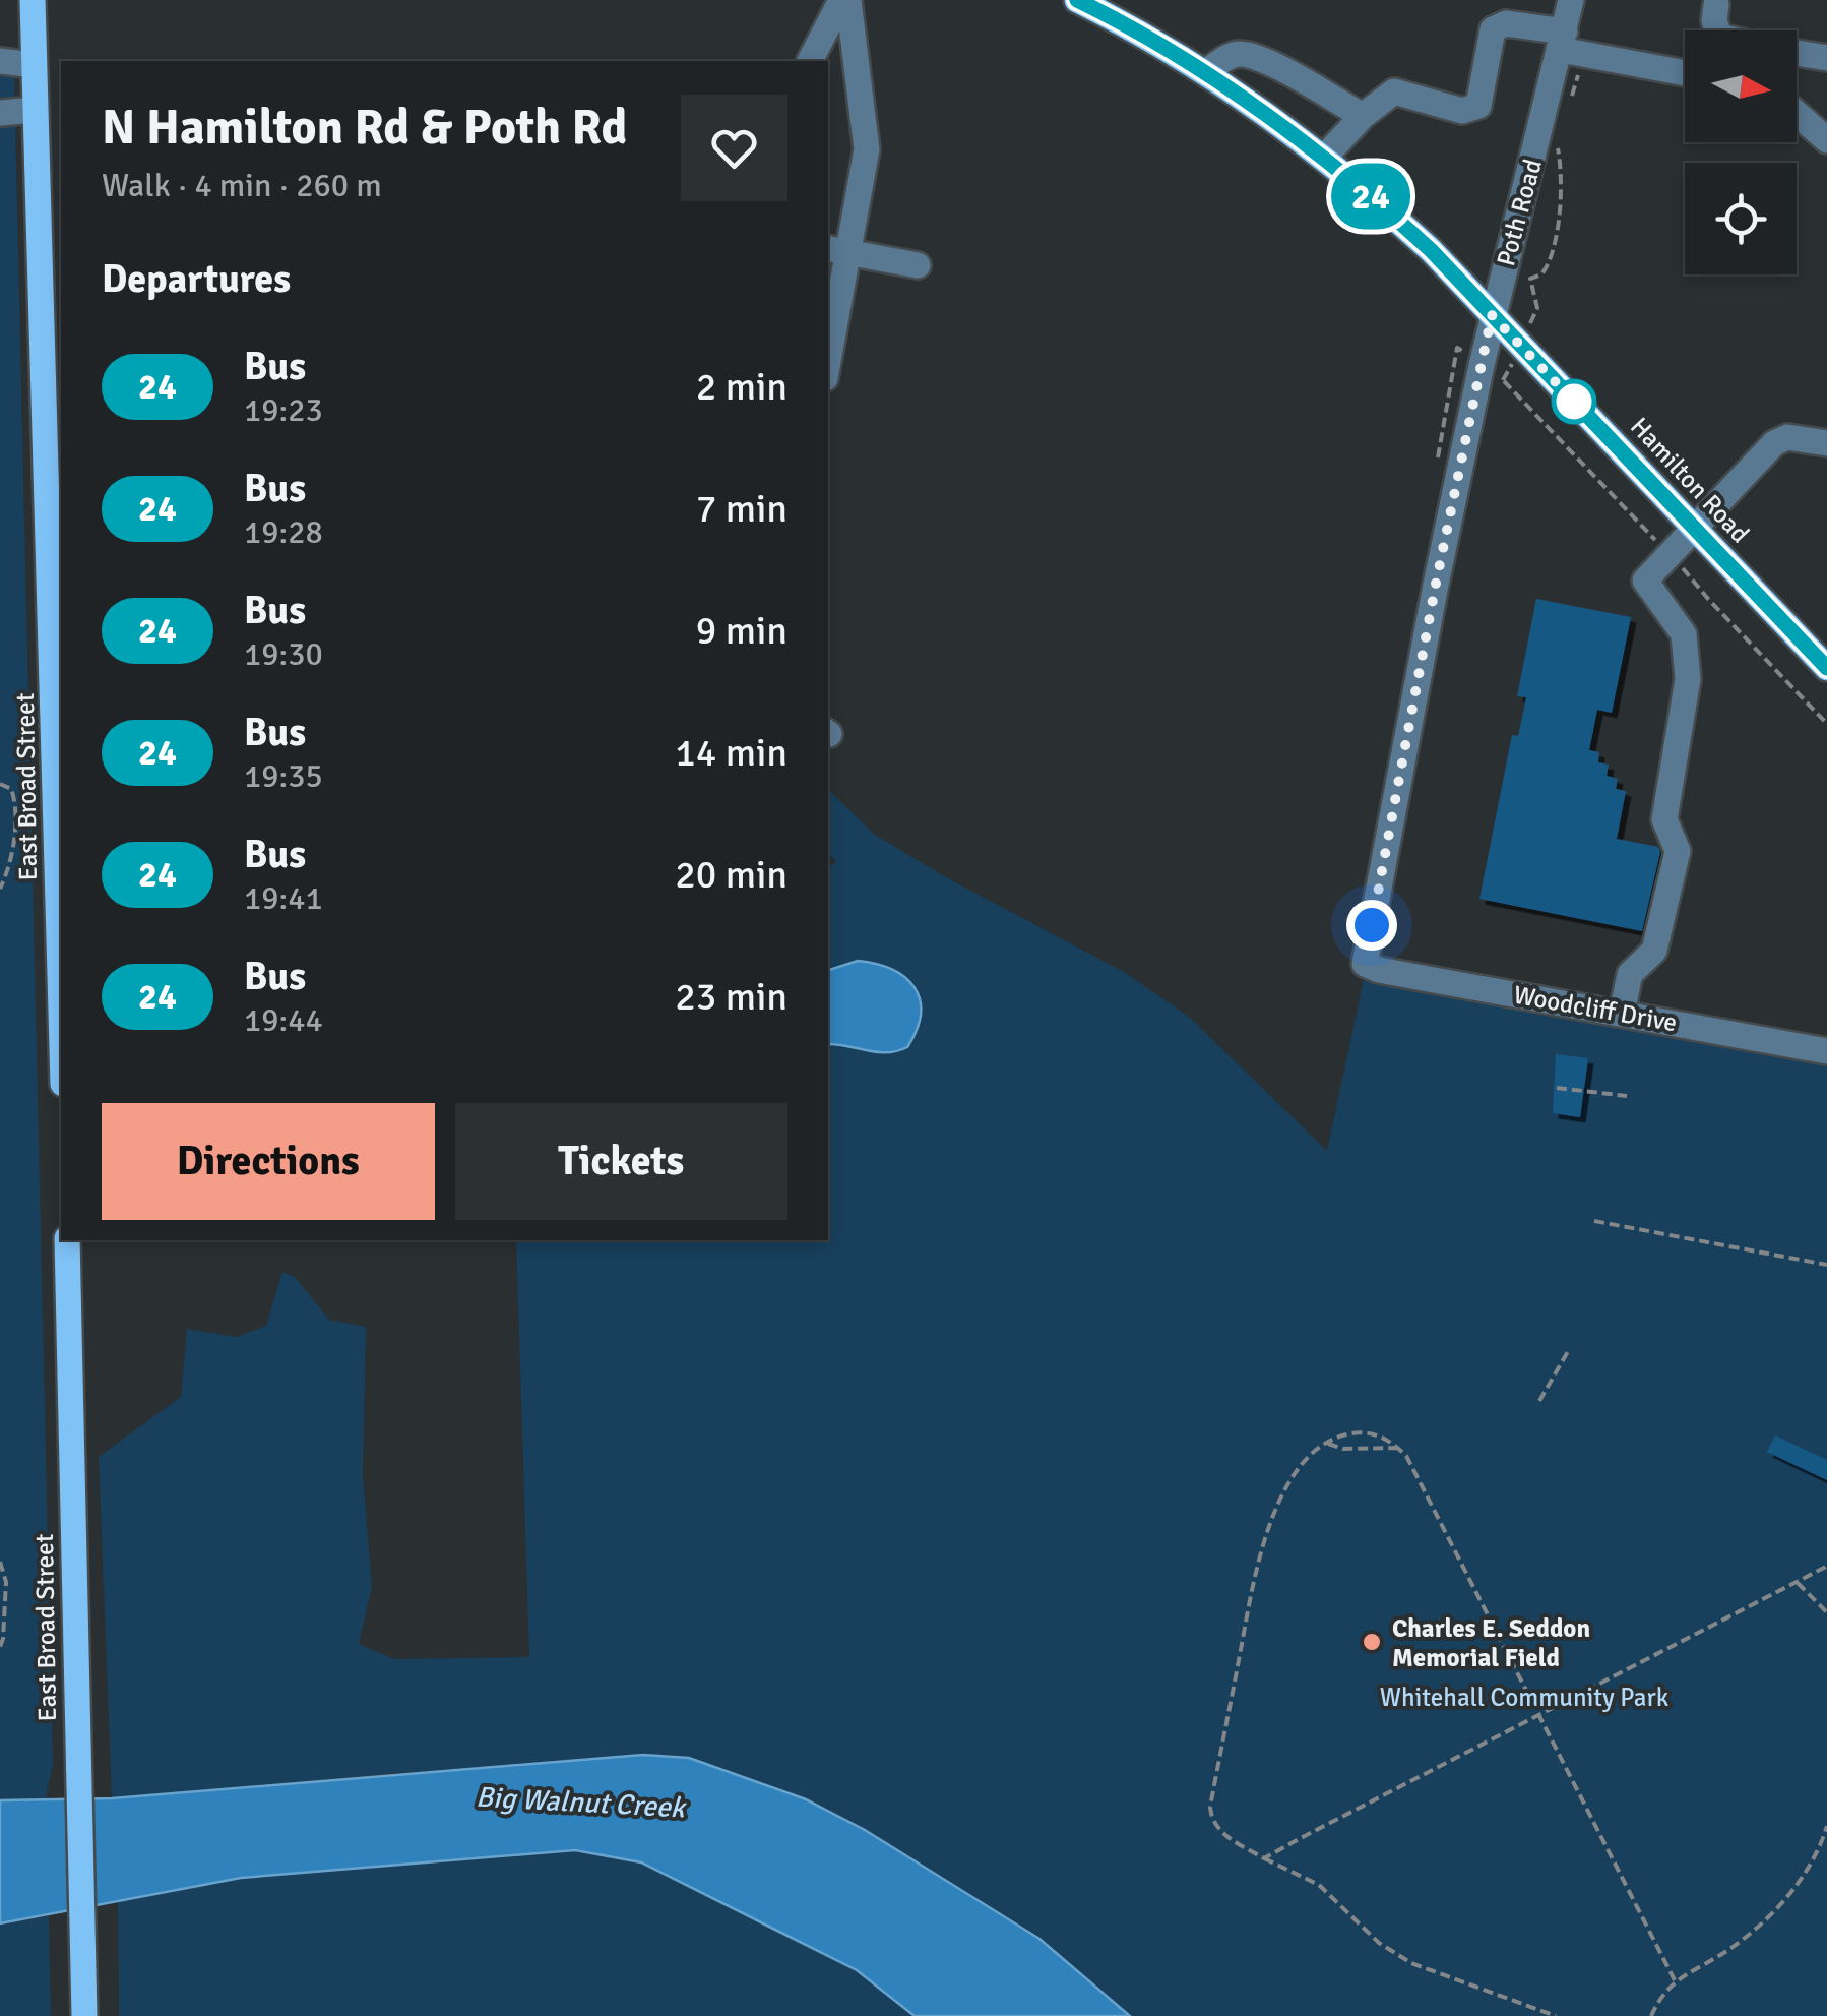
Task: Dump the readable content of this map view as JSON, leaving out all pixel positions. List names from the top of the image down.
{
  "streets": {
    "main road": ["Hamilton Road", "East Broad Street"],
    "street": ["Poth Road", "Woodcliff Drive"]
  },
  "crossings": [
    ["Poth Road", "Hamilton Road"],
    ["Poth Road", "Woodcliff Drive"]
  ],
  "water": ["Big Walnut Creek"],
  "parks": ["Whitehall Community Park"],
  "places": ["Charles E. Seddon Memorial Field"],
  "lines": ["bus line 24"],
  "north": "right",
  "page": {
    "on_map": "24",
    "heading": [
      ["N Hamilton Rd & Poth Rd", "Walk · 4 min · 260 m"],
      "Departures"
    ],
    "list": [
      {
        "mark": "24",
        "name": "Bus",
        "note": "19:23",
        "value": "2 min"
      },
      {
        "mark": "24",
        "name": "Bus",
        "note": "19:28",
        "value": "7 min"
      },
      {
        "mark": "24",
        "name": "Bus",
        "note": "19:30",
        "value": "9 min"
      },
      {
        "mark": "24",
        "name": "Bus",
        "note": "19:35",
        "value": "14 min"
      },
      {
        "mark": "24",
        "name": "Bus",
        "note": "19:41",
        "value": "20 min"
      },
      {
        "mark": "24",
        "name": "Bus",
        "note": "19:44",
        "value": "23 min"
      }
    ],
    "buttons": ["Directions", "Tickets"]
  }
}
